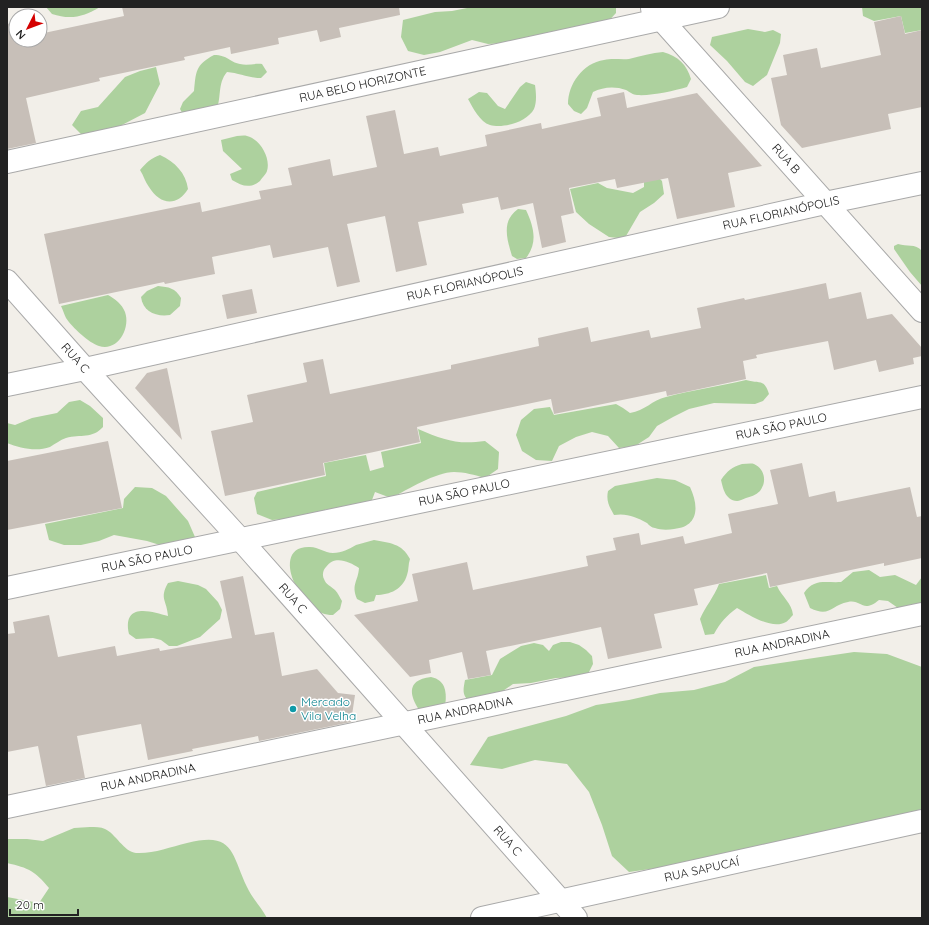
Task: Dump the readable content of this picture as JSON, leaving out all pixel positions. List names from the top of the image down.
{
  "streets": {
    "street": [
      "RUA BELO HORIZONTE",
      "RUA B",
      "RUA FLORIANÓPOLIS",
      "RUA C",
      "RUA SÃO PAULO",
      "RUA ANDRADINA",
      "RUA SAPUCAÍ"
    ]
  },
  "crossings": [
    ["RUA BELO HORIZONTE", "RUA B"],
    ["RUA B", "RUA FLORIANÓPOLIS"],
    ["RUA FLORIANÓPOLIS", "RUA C"],
    ["RUA C", "RUA SÃO PAULO"],
    ["RUA C", "RUA ANDRADINA"],
    ["RUA C", "RUA SAPUCAÍ"]
  ],
  "places": ["Mercado Vila Velha"],
  "scale_bar": "20 m",
  "north": "bottom left"
}
